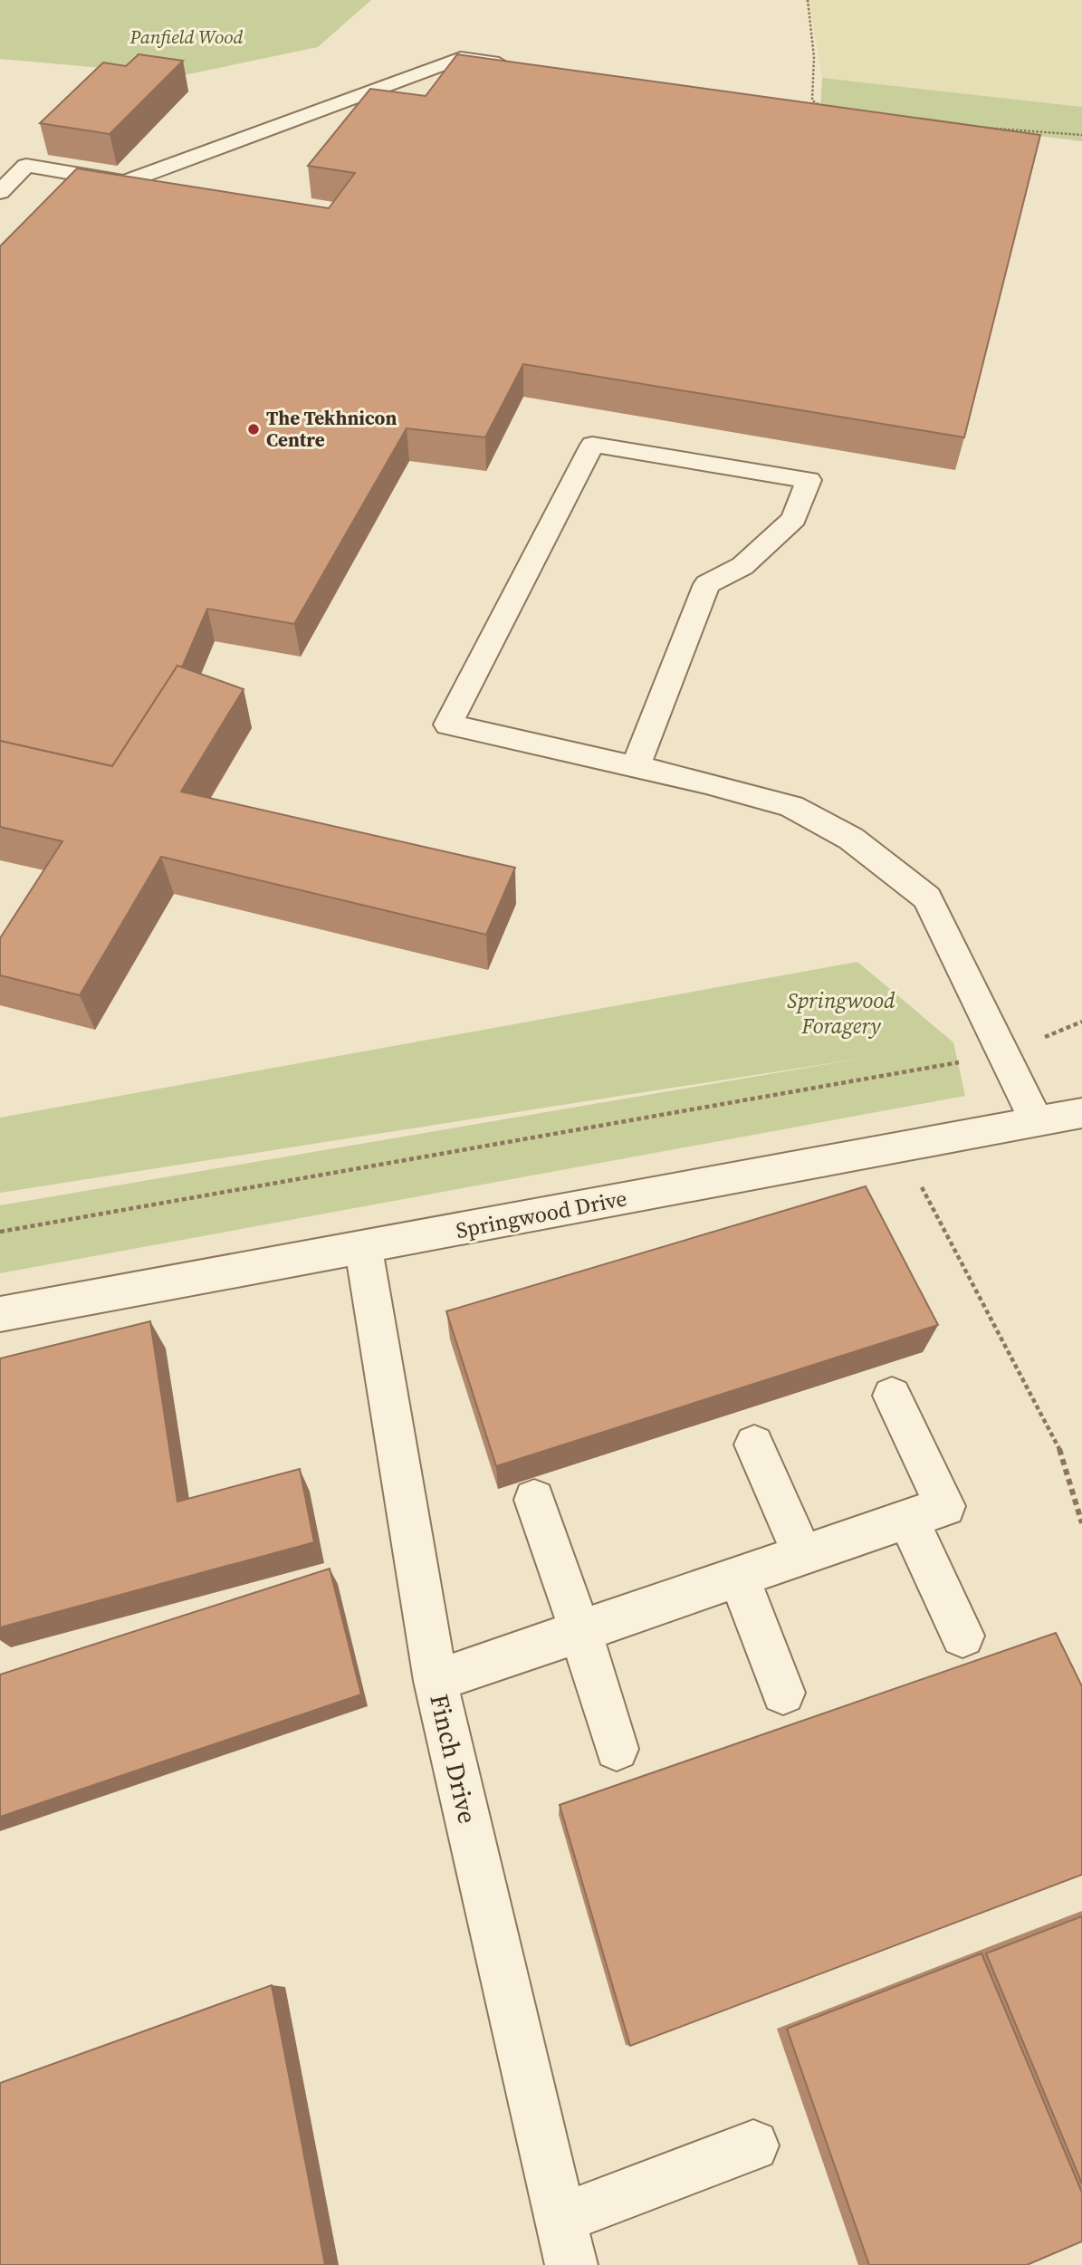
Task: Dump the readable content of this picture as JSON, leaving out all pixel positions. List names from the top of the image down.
{
  "streets": {
    "street": ["Springwood Drive", "Finch Drive"]
  },
  "crossings": [
    ["Springwood Drive", "Finch Drive"]
  ],
  "parks": ["Panfield Wood", "Springwood Foragery"],
  "places": ["The Tekhnicon Centre"]
}
